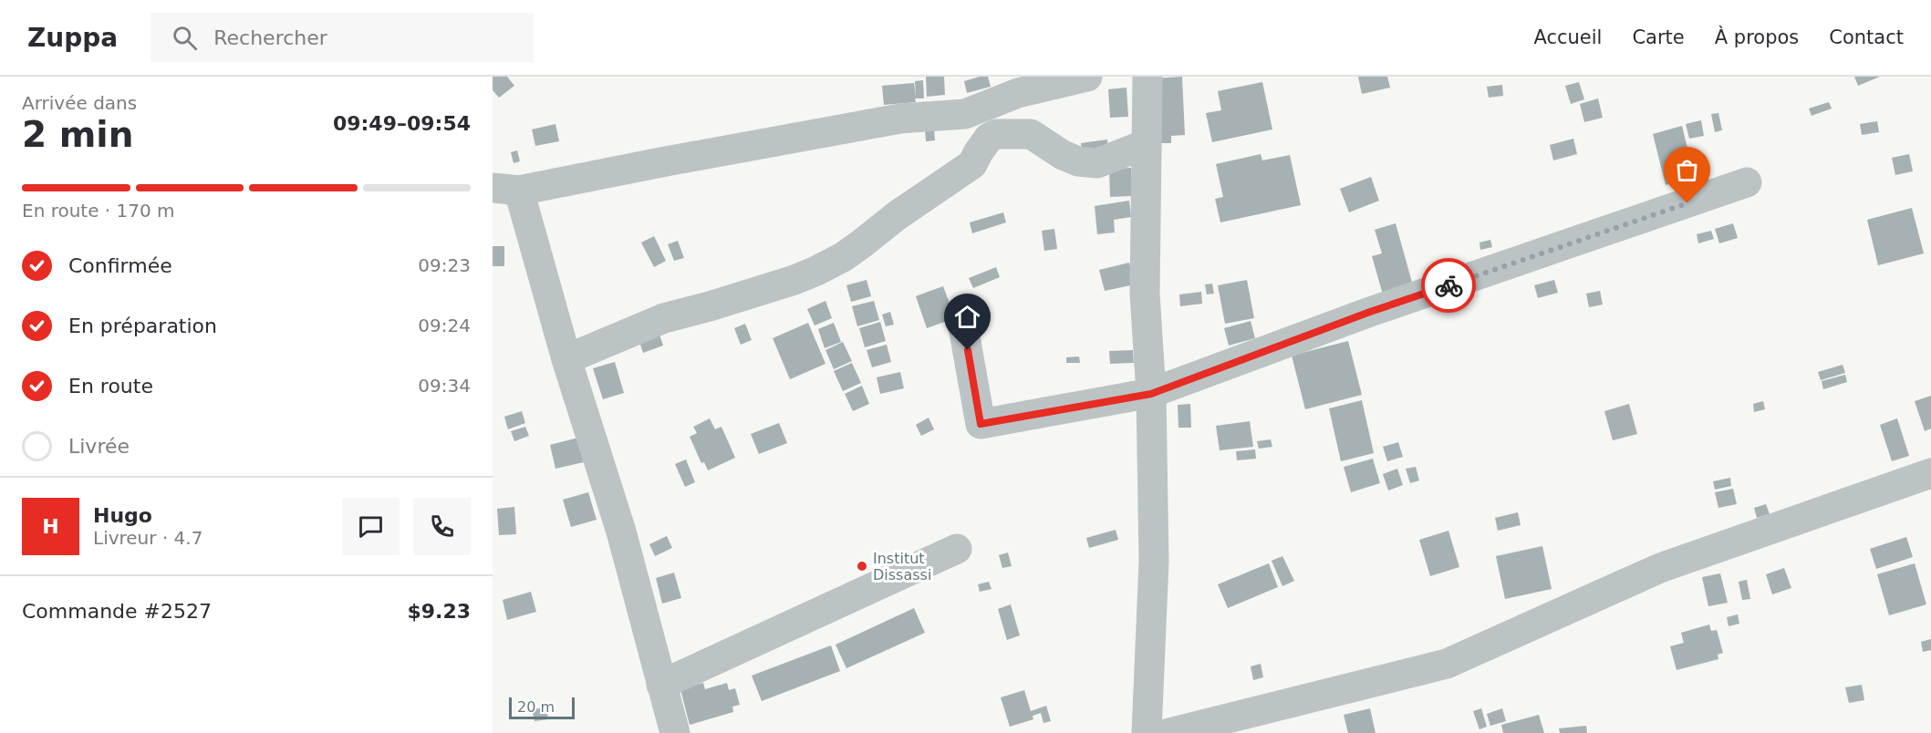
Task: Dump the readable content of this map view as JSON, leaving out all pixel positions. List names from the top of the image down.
{
  "places": ["Institut Dissassi"],
  "scale_bar": "20 m",
  "page": {
    "header": "Zuppa",
    "search": "Rechercher",
    "nav": [
      "Accueil",
      "Carte",
      "À propos",
      "Contact"
    ],
    "heading": ["2 min", "Arrivée dans", "09:49–09:54"],
    "panel": [
      "Hugo",
      "Livreur · 4.7",
      "Commande #2527",
      "$9.23"
    ],
    "bar": "En route · 170 m",
    "list": [
      ["Confirmée", "09:23"],
      ["En préparation", "09:24"],
      ["En route", "09:34"],
      "Livrée"
    ],
    "round": "H",
    "scale": "20 m"
  }
}
